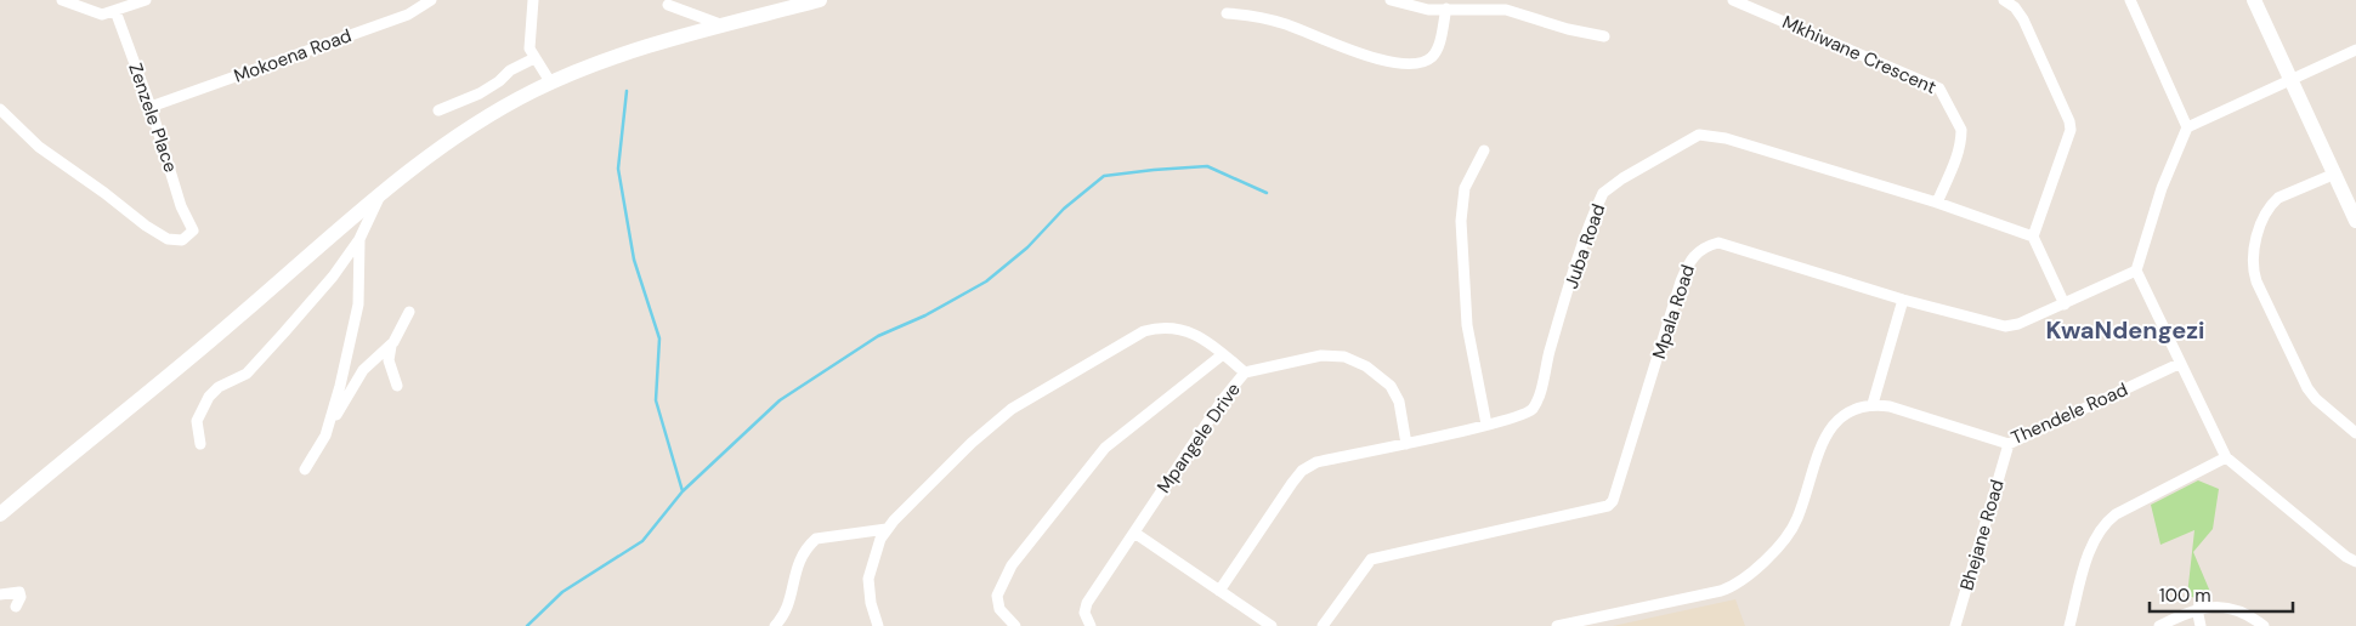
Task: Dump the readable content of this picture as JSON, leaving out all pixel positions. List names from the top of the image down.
{
  "streets": {
    "street": [
      "Mkhiwane Crescent",
      "Mokoena Road",
      "Zenzele Place",
      "Juba Road",
      "Mpala Road",
      "Thendele Road",
      "Mpangele Drive",
      "Bhejane Road"
    ]
  },
  "crossings": [
    ["Mkhiwane Crescent", "Juba Road"],
    ["Mokoena Road", "Zenzele Place"],
    ["Juba Road", "Mpangele Drive"],
    ["Thendele Road", "Bhejane Road"]
  ],
  "districts": ["KwaNdengezi"],
  "scale_bar": "100 m"
}
